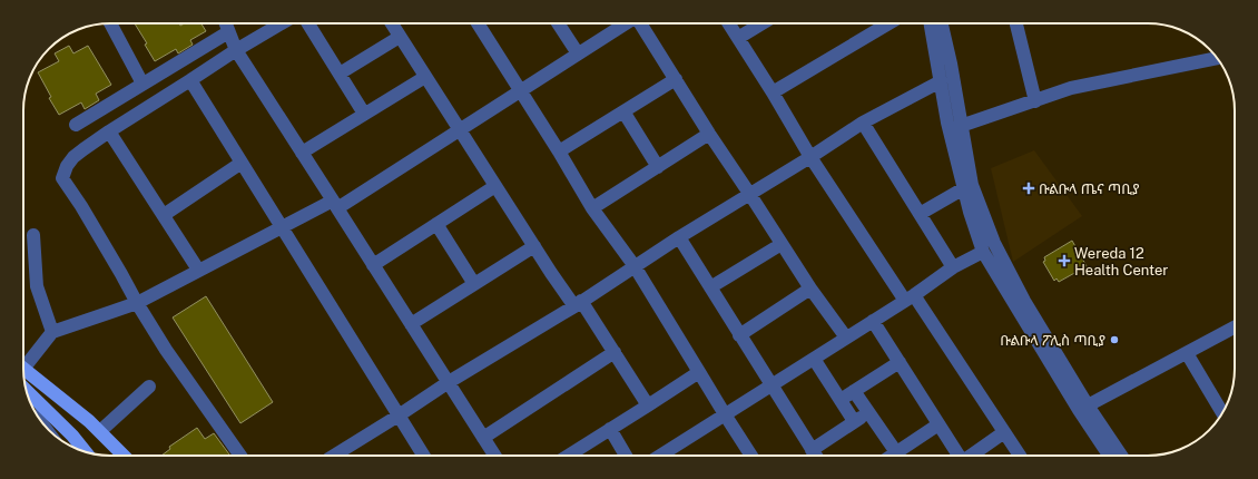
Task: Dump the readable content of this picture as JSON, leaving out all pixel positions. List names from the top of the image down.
{
  "places": {
    "health": ["ቡልቡላ ጤና ጣቢያ", "Wereda 12 Health Center"],
    "other": ["ቡልቡላ ፖሊስ ጣቢያ"]
  }
}
